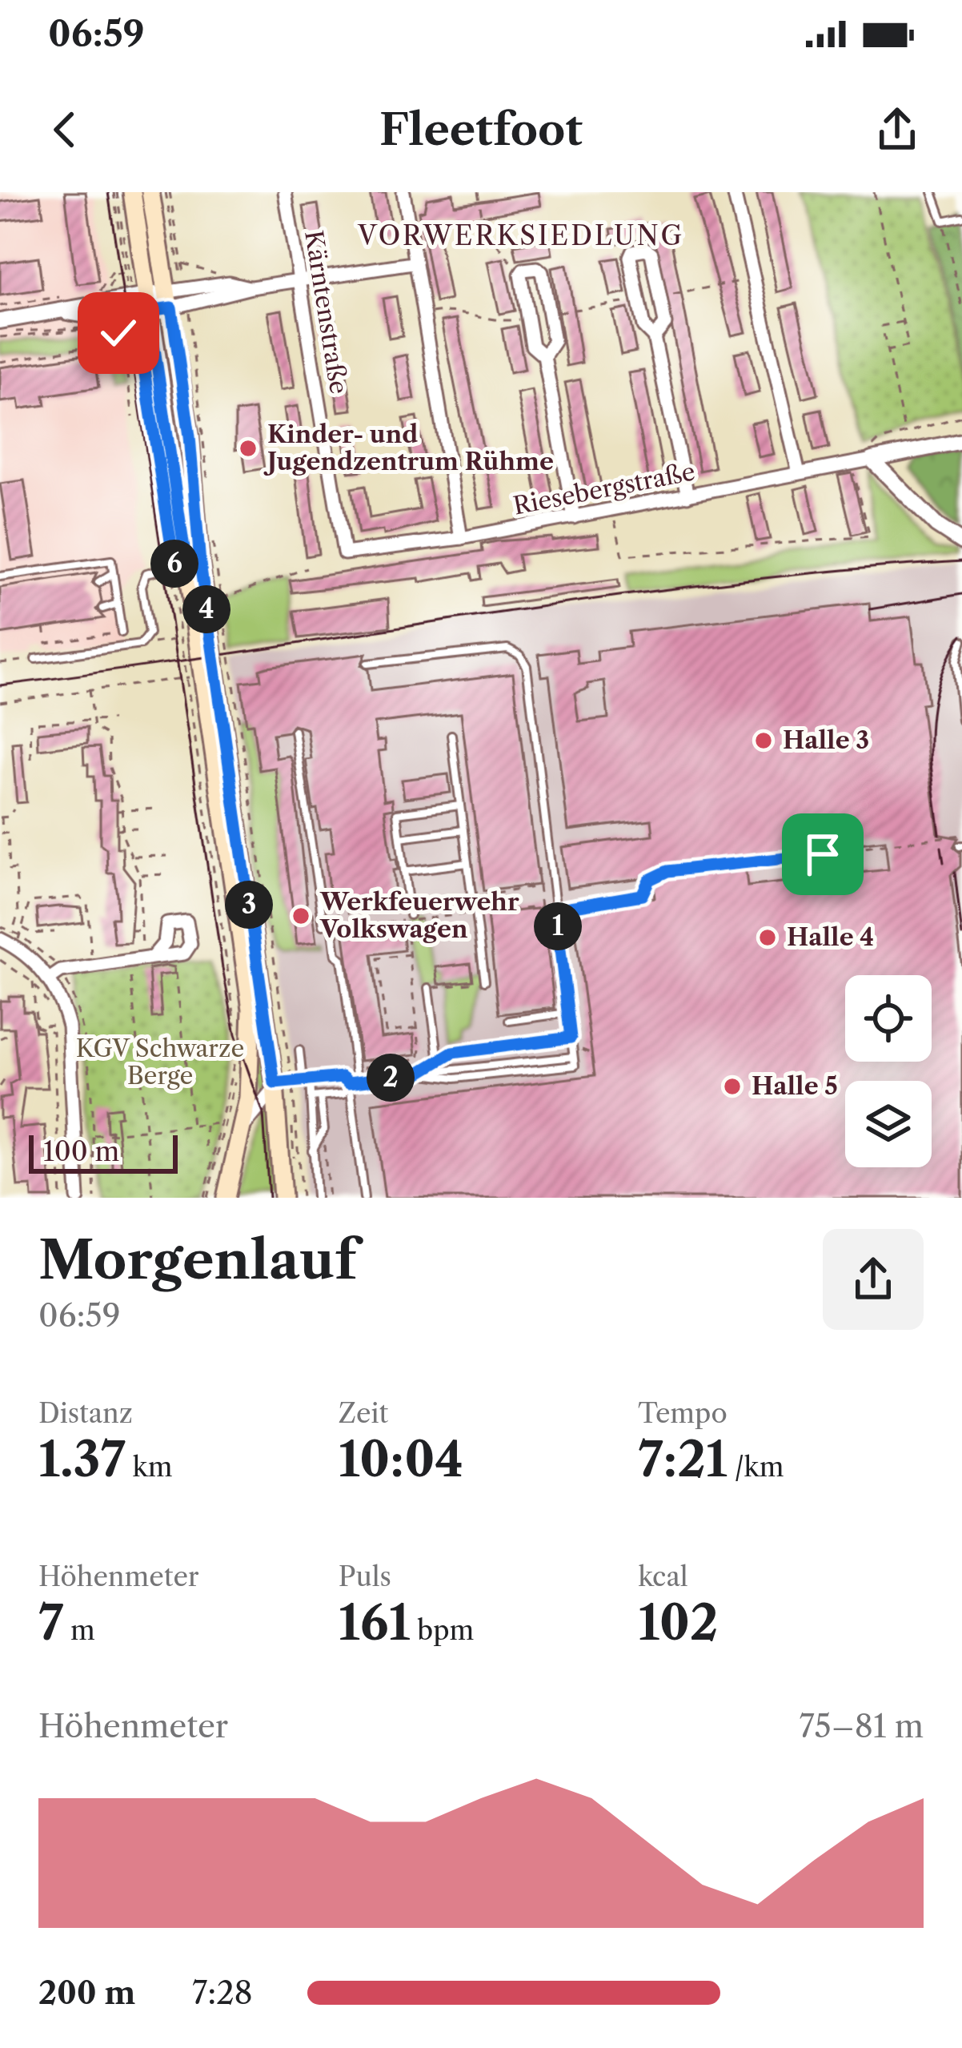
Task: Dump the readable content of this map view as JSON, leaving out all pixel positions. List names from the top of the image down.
{
  "streets": {
    "street": ["Kärntenstraße", "Riesebergstraße"]
  },
  "crossings": [
    ["Kärntenstraße", "Riesebergstraße"]
  ],
  "districts": ["VORWERKSIEDLUNG"],
  "parks": ["KGV Schwarze Berge"],
  "places": [
    "Kinder- und Jugendzentrum Rühme",
    "Halle 3",
    "Werkfeuerwehr Volkswagen",
    "Halle 4",
    "Halle 5"
  ],
  "scale_bar": "100 m",
  "page": {
    "status": "06:59",
    "header": "Fleetfoot",
    "pins": [
      "6",
      "4",
      "3",
      "1",
      "2"
    ],
    "scale": "100 m",
    "heading": ["Morgenlauf", "06:59"],
    "stats": [
      ["Distanz", "1.37 km"],
      ["Zeit", "10:04"],
      ["Tempo", "7:21 /km"],
      ["Höhenmeter", "7 m"],
      ["Puls", "161 bpm"],
      ["kcal", "102"]
    ],
    "chart": ["Höhenmeter", "75–81 m"],
    "list": [
      {
        "name": "200 m",
        "note": "7:28"
      }
    ]
  }
}
